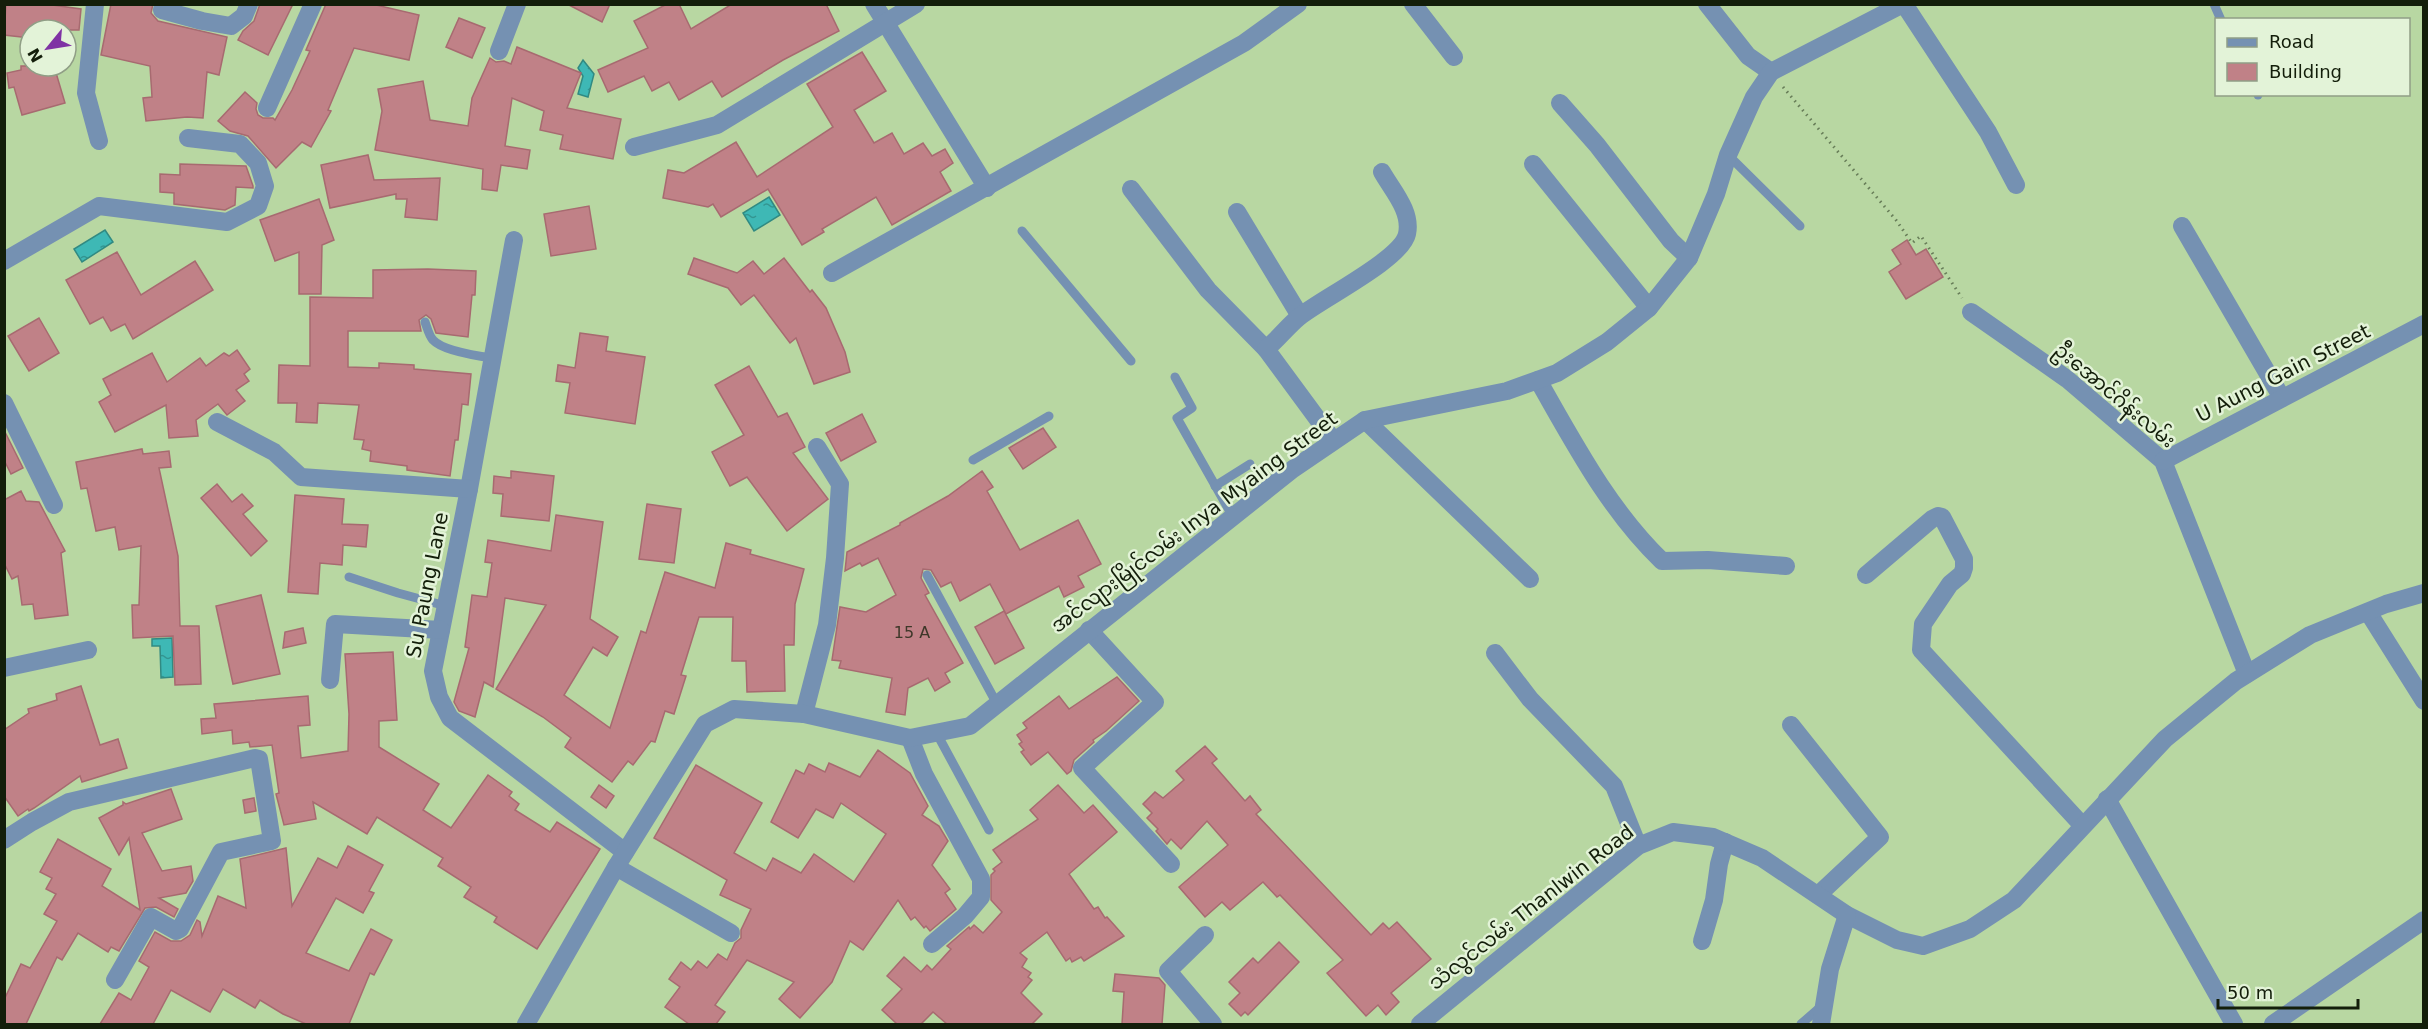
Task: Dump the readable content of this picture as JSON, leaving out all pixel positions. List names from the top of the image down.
{
  "streets": {
    "street": [
      "U Aung Gain Street",
      "ဦးအောင်ဂိန်းလမ်း",
      "အင်လျားမြိုင်လမ်း Inya Myaing Street",
      "Su Paung Lane",
      "သံလွင်လမ်း Thanlwin Road"
    ]
  },
  "crossings": [
    ["U Aung Gain Street", "ဦးအောင်ဂိန်းလမ်း"],
    ["ဦးအောင်ဂိန်းလမ်း", "သံလွင်လမ်း Thanlwin Road"],
    ["အင်လျားမြိုင်လမ်း Inya Myaing Street", "Su Paung Lane"]
  ],
  "house_numbers": ["15 A"],
  "legend": ["Road", "Building"],
  "scale_bar": "50 m",
  "north": "bottom left"
}
